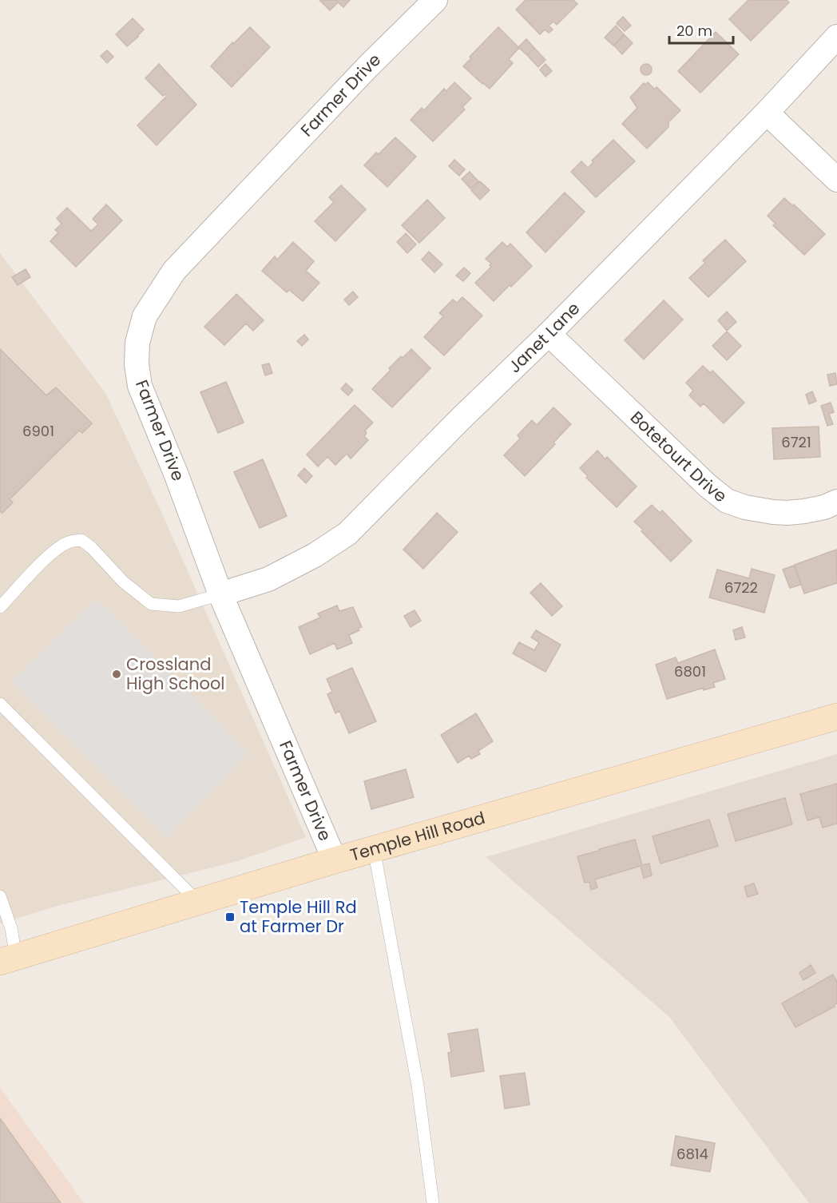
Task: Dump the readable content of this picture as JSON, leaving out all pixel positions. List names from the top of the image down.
{
  "streets": {
    "main road": ["Temple Hill Road"],
    "street": ["Farmer Drive", "Janet Lane", "Botetourt Drive"]
  },
  "crossings": [
    ["Farmer Drive", "Janet Lane"],
    ["Farmer Drive", "Temple Hill Road"],
    ["Janet Lane", "Botetourt Drive"]
  ],
  "places": {
    "other": ["Crossland High School"],
    "transit": ["Temple Hill Rd at Farmer Dr"]
  },
  "house_numbers": [
    "6901",
    "6721",
    "6722",
    "6801",
    "6814"
  ],
  "scale_bar": "20 m"
}
